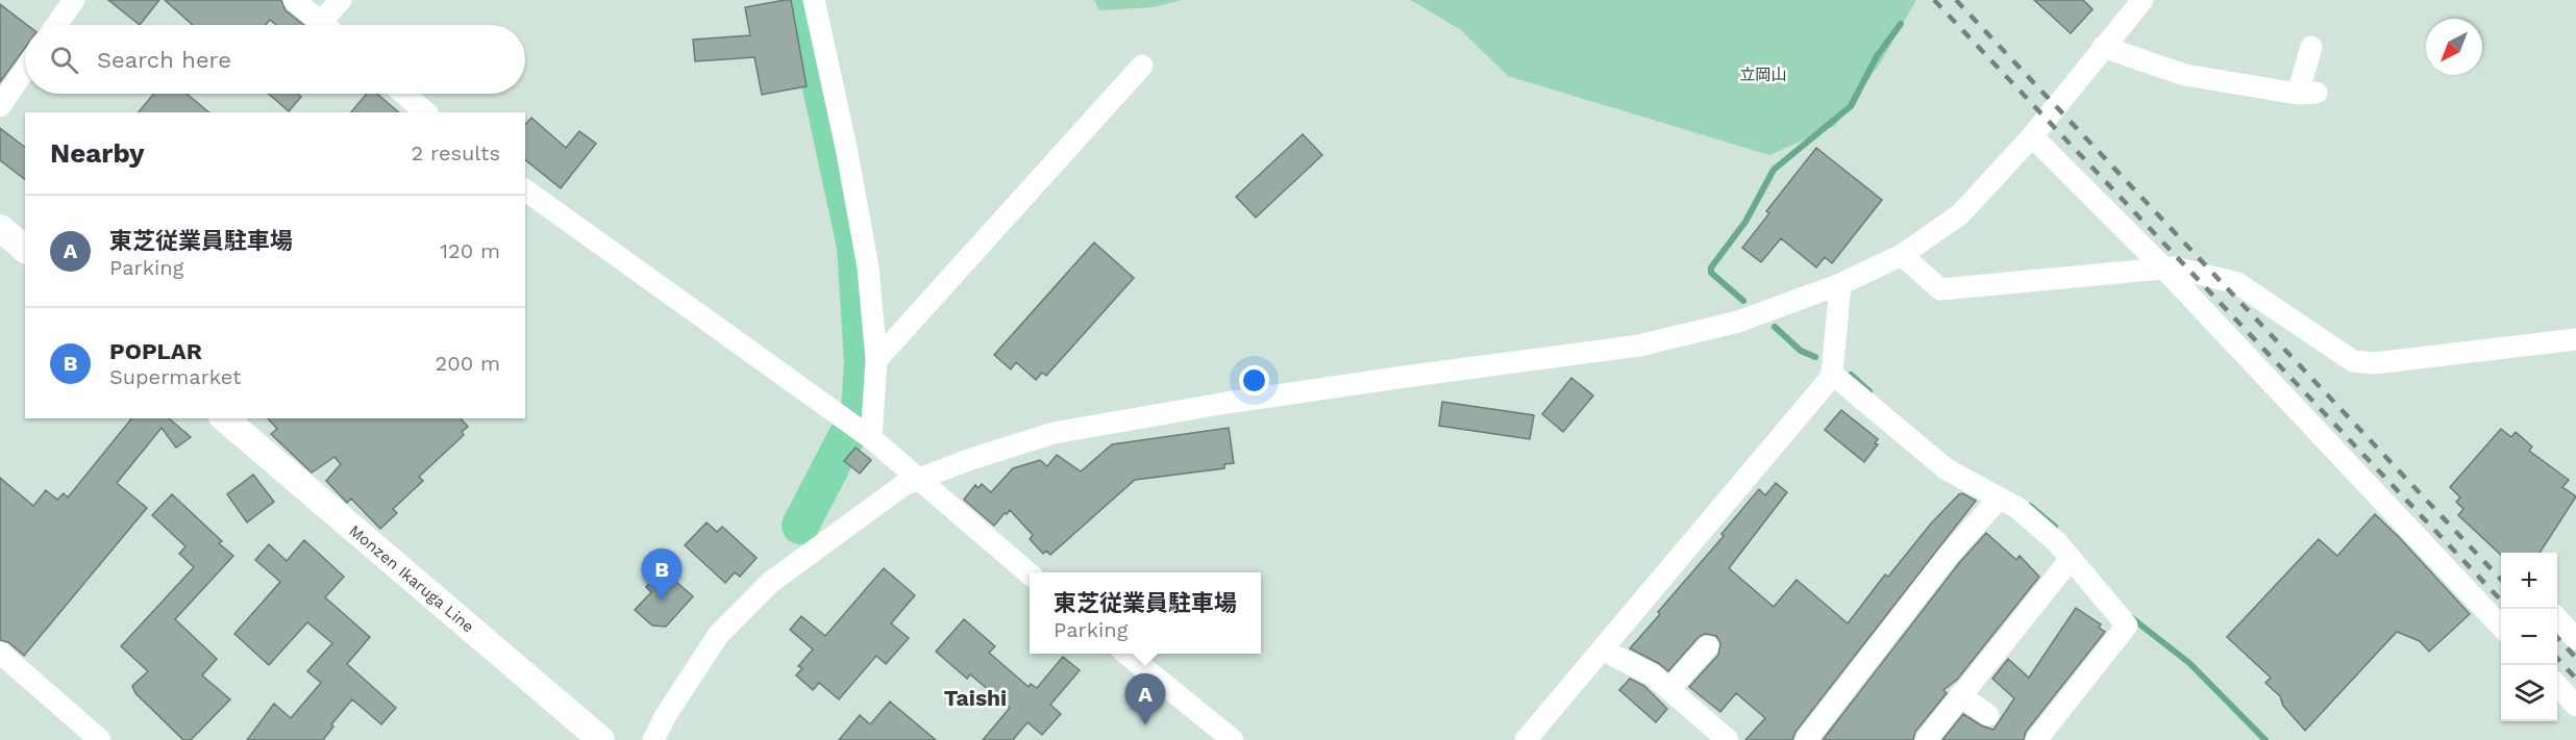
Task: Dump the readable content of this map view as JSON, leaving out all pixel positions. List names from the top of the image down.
{
  "streets": {
    "main road": ["Monzen Ikaruga Line"]
  },
  "districts": ["Taishi"],
  "parks": ["立岡山"],
  "north": "bottom left",
  "page": {
    "search": "Search here",
    "heading": ["Nearby", "2 results"],
    "list": [
      {
        "mark": "A",
        "name": "東芝従業員駐車場",
        "note": "Parking",
        "value": "120 m"
      },
      {
        "mark": "B",
        "name": "POPLAR",
        "note": "Supermarket",
        "value": "200 m"
      }
    ],
    "pins": ["B", "A"],
    "map_buttons": ["+", "−"],
    "popup": ["東芝従業員駐車場", "Parking"]
  }
}
